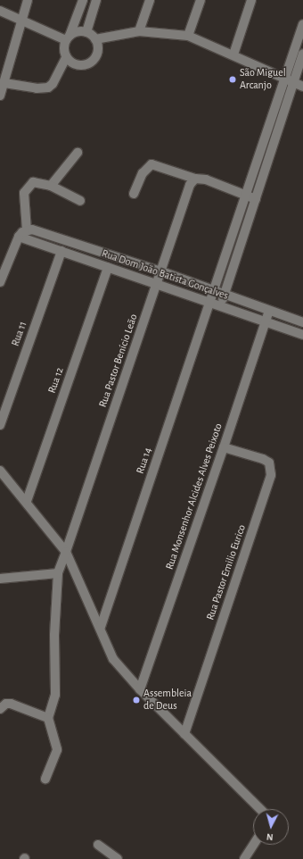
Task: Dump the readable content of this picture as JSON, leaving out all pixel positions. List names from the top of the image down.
{
  "streets": {
    "street": [
      "Rua Dom João Batista Gonçalves",
      "Rua 11",
      "Rua Pastor Benício Leão",
      "Rua 12",
      "Rua 14",
      "Rua Monsenhor Alcides Alves Peixoto",
      "Rua Pastor Emilio Eurico"
    ]
  },
  "crossings": [
    ["Rua Dom João Batista Gonçalves", "Rua 11"],
    ["Rua Dom João Batista Gonçalves", "Rua Pastor Benício Leão"],
    ["Rua Dom João Batista Gonçalves", "Rua 12"],
    ["Rua Dom João Batista Gonçalves", "Rua 14"],
    ["Rua Dom João Batista Gonçalves", "Rua Monsenhor Alcides Alves Peixoto"],
    ["Rua Monsenhor Alcides Alves Peixoto", "Rua Pastor Emilio Eurico"]
  ],
  "places": ["São Miguel Arcanjo", "Assembleia de Deus"],
  "north": "bottom"
}
